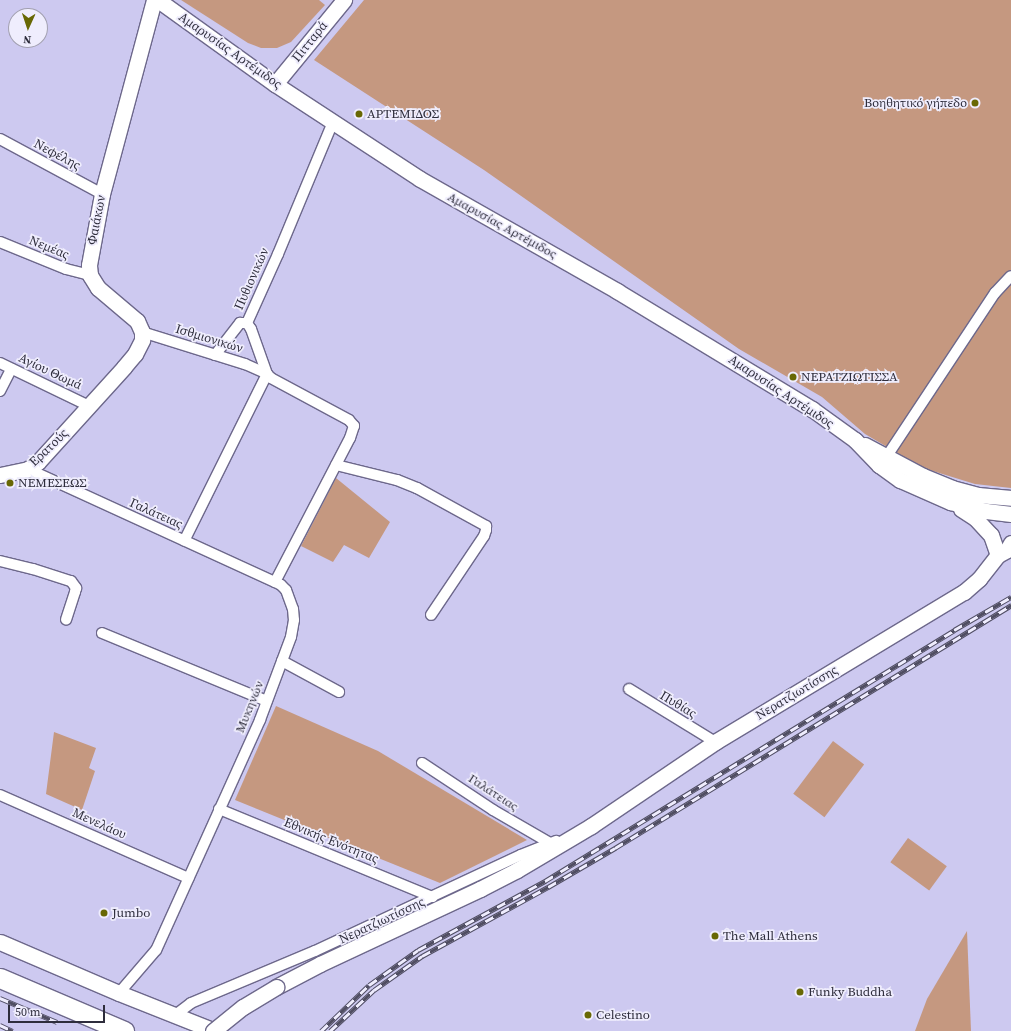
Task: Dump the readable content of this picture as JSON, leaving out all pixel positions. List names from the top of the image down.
{
  "streets": {
    "street": [
      "Πιτταρά",
      "Αμαρυσίας Αρτέμιδος",
      "Νεφέλης",
      "Φαιάκων",
      "Νεμέας",
      "Πυθιονικών",
      "Ισθμιονικών",
      "Αγίου Θωμά",
      "Ερατούς",
      "Γαλάτειας",
      "Νερατζιωτίσσης",
      "Πυθίας",
      "Μυκηνών",
      "Μενελάου",
      "Εθνικής Ενότητας"
    ]
  },
  "crossings": [
    ["Πιτταρά", "Αμαρυσίας Αρτέμιδος"],
    ["Αμαρυσίας Αρτέμιδος", "Πυθιονικών"],
    ["Νεφέλης", "Φαιάκων"],
    ["Φαιάκων", "Νεμέας"],
    ["Πυθιονικών", "Ισθμιονικών"],
    ["Αγίου Θωμά", "Ερατούς"],
    ["Ερατούς", "Γαλάτειας"],
    ["Γαλάτειας", "Νερατζιωτίσσης"],
    ["Γαλάτειας", "Μυκηνών"],
    ["Νερατζιωτίσσης", "Πυθίας"],
    ["Νερατζιωτίσσης", "Εθνικής Ενότητας"],
    ["Μυκηνών", "Μενελάου"],
    ["Μυκηνών", "Εθνικής Ενότητας"]
  ],
  "places": [
    "Βοηθητικό γήπεδο",
    "ΑΡΤΕΜΙΔΟΣ",
    "ΝΕΡΑΤΖΙΩΤΙΣΣΑ",
    "ΝΕΜΕΣΕΩΣ",
    "Jumbo",
    "The Mall Athens",
    "Funky Buddha",
    "Celestino"
  ],
  "scale_bar": "50 m",
  "north": "bottom"
}
